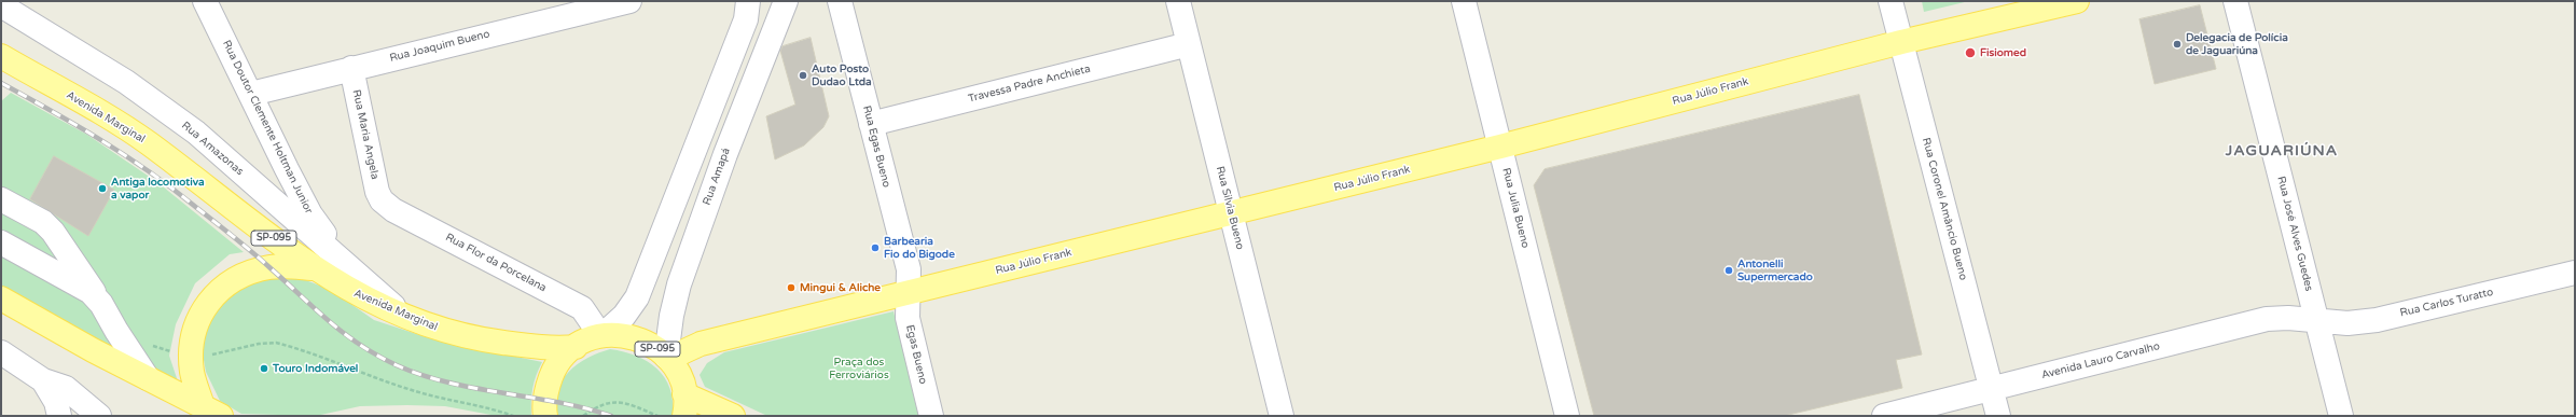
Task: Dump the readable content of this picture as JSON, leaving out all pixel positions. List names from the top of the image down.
{
  "streets": {
    "main road": ["Rua Júlio Frank", "Avenida Marginal", "SP-095"],
    "street": [
      "Rua Joaquim Bueno",
      "Travessa Padre Anchieta",
      "Rua Doutor Clemente Holtman Junior",
      "Rua Maria Angela",
      "Rua Egas Bueno",
      "Rua Amazonas",
      "Rua Amapá",
      "Rua Silvia Bueno",
      "Rua Julia Bueno",
      "Rua Coronel Amâncio Bueno",
      "Rua José Alves Guedes",
      "Rua Flor da Porcelana",
      "Rua Carlos Turatto",
      "Egas Bueno",
      "Avenida Lauro Carvalho"
    ]
  },
  "crossings": [
    ["Rua Joaquim Bueno", "Rua Doutor Clemente Holtman Junior"],
    ["Rua Joaquim Bueno", "Rua Maria Angela"],
    ["Travessa Padre Anchieta", "Rua Egas Bueno"],
    ["Travessa Padre Anchieta", "Rua Silvia Bueno"],
    ["Rua Júlio Frank", "Rua Egas Bueno"],
    ["Rua Júlio Frank", "Rua Amapá"],
    ["Rua Júlio Frank", "Rua Silvia Bueno"],
    ["Rua Júlio Frank", "Rua Julia Bueno"],
    ["Rua Júlio Frank", "Rua Coronel Amâncio Bueno"],
    ["Rua Júlio Frank", "SP-095"],
    ["Rua Júlio Frank", "Egas Bueno"],
    ["Avenida Marginal", "Rua Amazonas"],
    ["Avenida Marginal", "SP-095"],
    ["Rua Doutor Clemente Holtman Junior", "Rua Amazonas"],
    ["Rua Maria Angela", "Rua Flor da Porcelana"],
    ["Rua Egas Bueno", "Egas Bueno"],
    ["Rua Amapá", "SP-095"],
    ["Rua Coronel Amâncio Bueno", "Avenida Lauro Carvalho"],
    ["Rua José Alves Guedes", "Rua Carlos Turatto"],
    ["Rua José Alves Guedes", "Avenida Lauro Carvalho"],
    ["SP-095", "Rua Flor da Porcelana"],
    ["Rua Carlos Turatto", "Avenida Lauro Carvalho"]
  ],
  "districts": ["JAGUARIÚNA"],
  "parks": ["Praça dos Ferroviários"],
  "places": [
    "Delegacia de Polícia de Jaguariúna",
    "Fisiomed",
    "Auto Posto Dudao Ltda",
    "Antiga locomotiva a vapor",
    "Barbearia Fio do Bigode",
    "Antonelli Supermercado",
    "Mingui & Aliche",
    "Touro Indomável"
  ]
}
